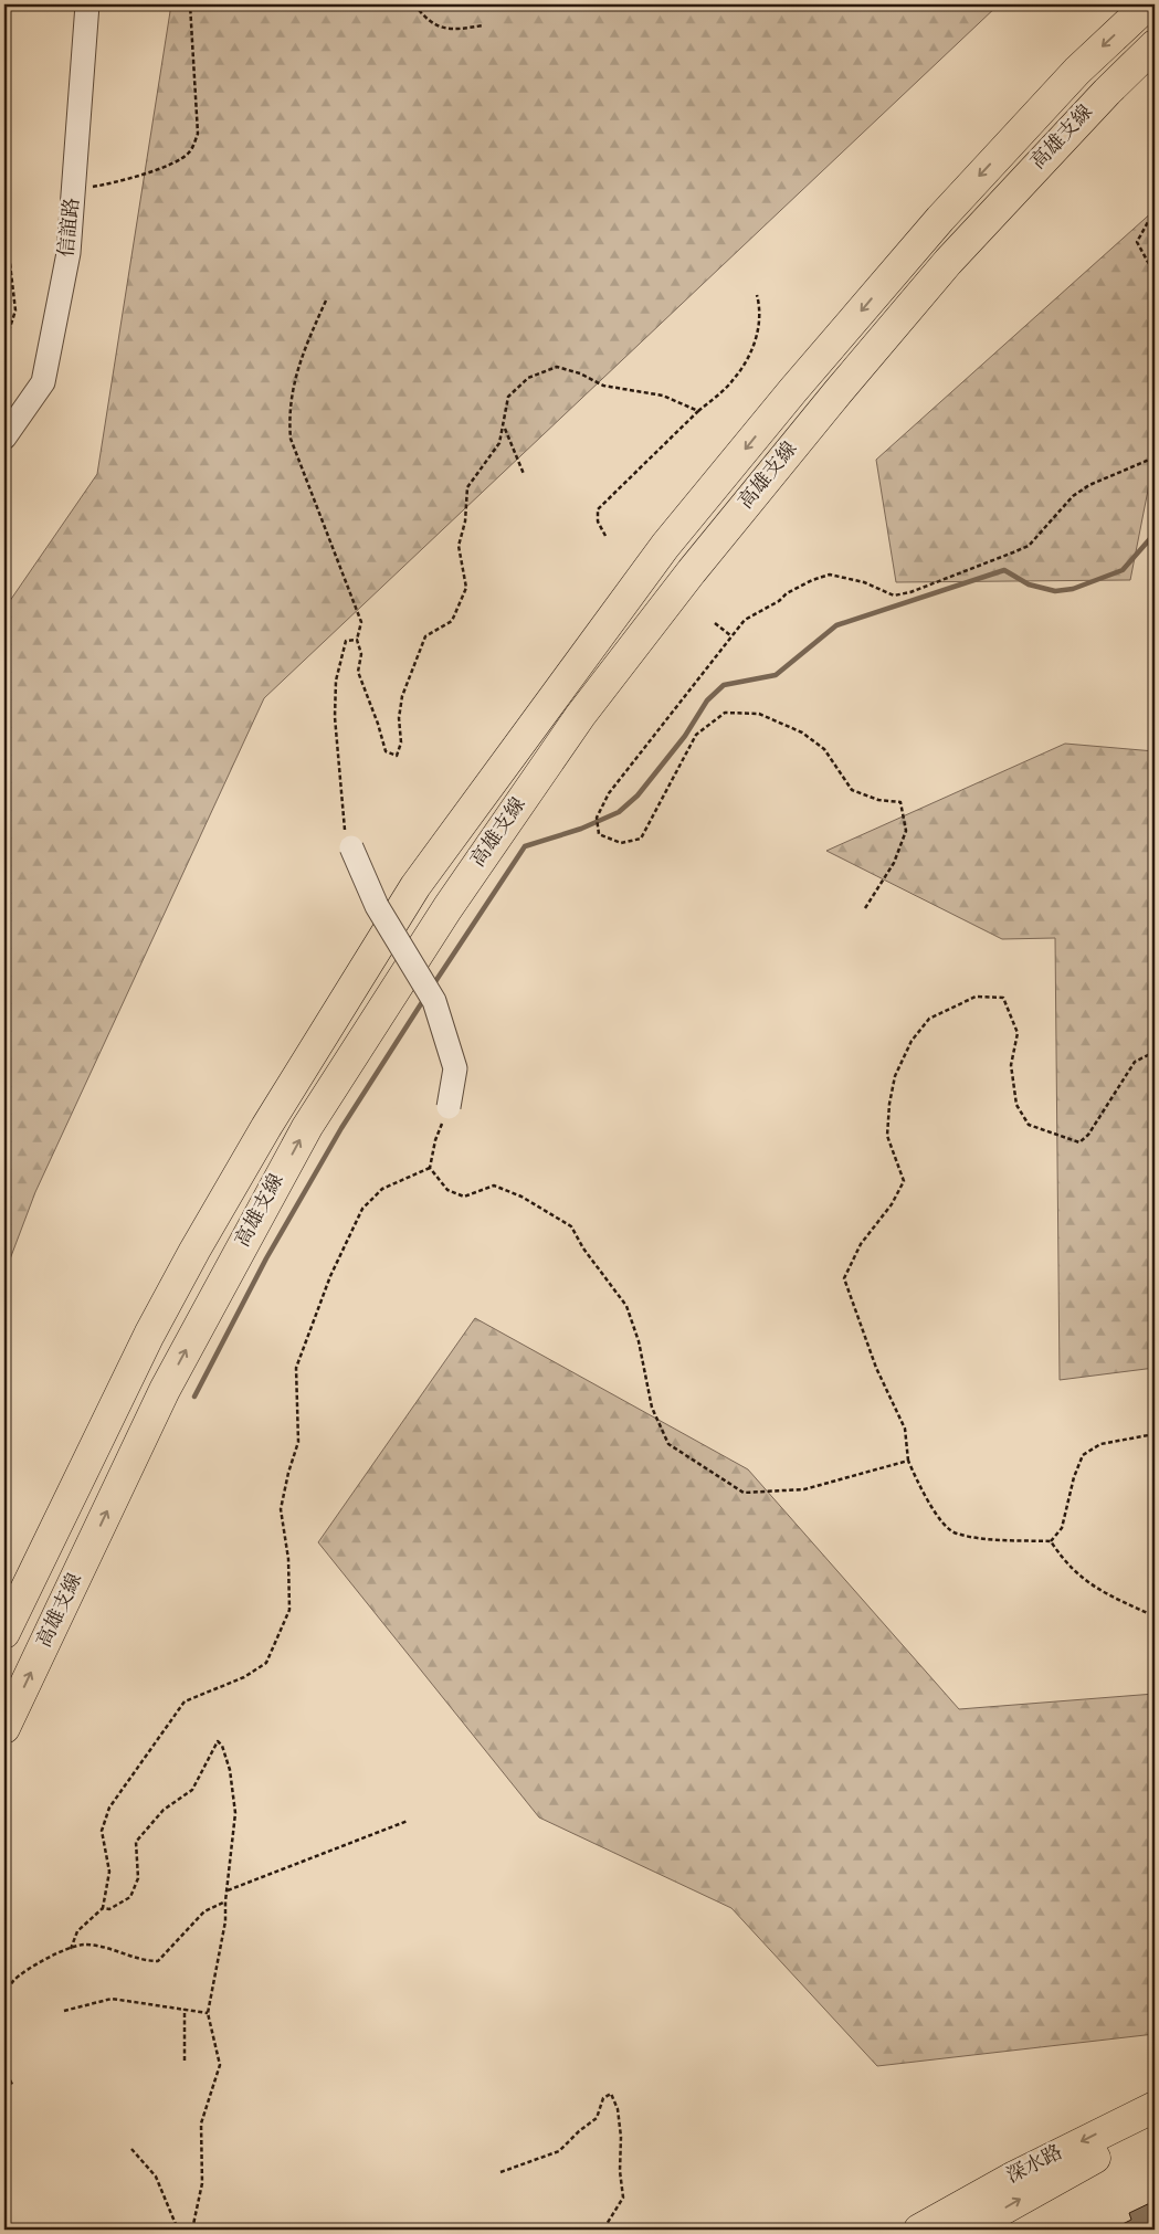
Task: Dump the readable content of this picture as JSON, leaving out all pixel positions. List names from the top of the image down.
{
  "streets": {
    "main road": ["高雄支線", "深水路"],
    "street": ["信誼路"]
  }
}
